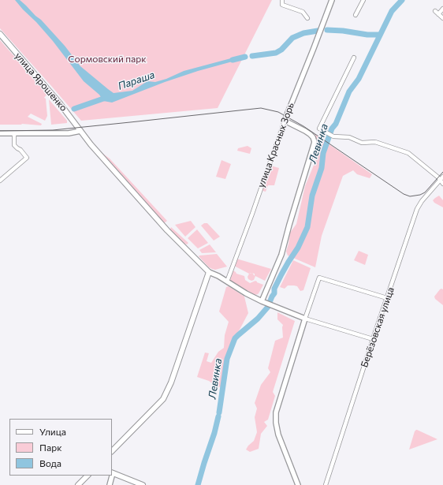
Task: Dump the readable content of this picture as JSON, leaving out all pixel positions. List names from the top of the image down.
{
  "streets": {
    "main road": ["улица Ярошенко"],
    "street": ["улица Красных Зорь", "Берёзовская улица"]
  },
  "water": ["Параша", "Левинка"],
  "parks": ["Сормовский парк"],
  "legend": ["Улица", "Парк", "Вода"]
}
